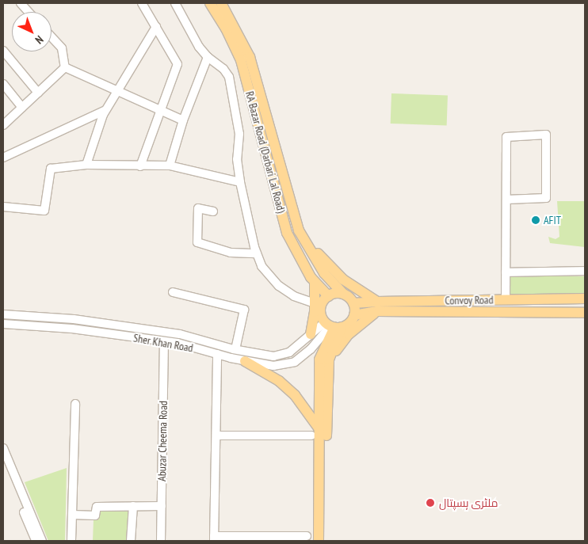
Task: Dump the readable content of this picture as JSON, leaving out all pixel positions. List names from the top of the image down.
{
  "streets": {
    "main road": ["RA Bazar Road (Darbari Lal Road)", "Convoy Road"],
    "street": ["Sher Khan Road", "Abuzar Cheema Road"]
  },
  "crossings": [
    ["RA Bazar Road (Darbari Lal Road)", "Convoy Road"],
    ["RA Bazar Road (Darbari Lal Road)", "Sher Khan Road"],
    ["Convoy Road", "Sher Khan Road"],
    ["Sher Khan Road", "Abuzar Cheema Road"]
  ],
  "places": ["AFIT", "ملٹری ہسپتال"],
  "north": "bottom right"
}
